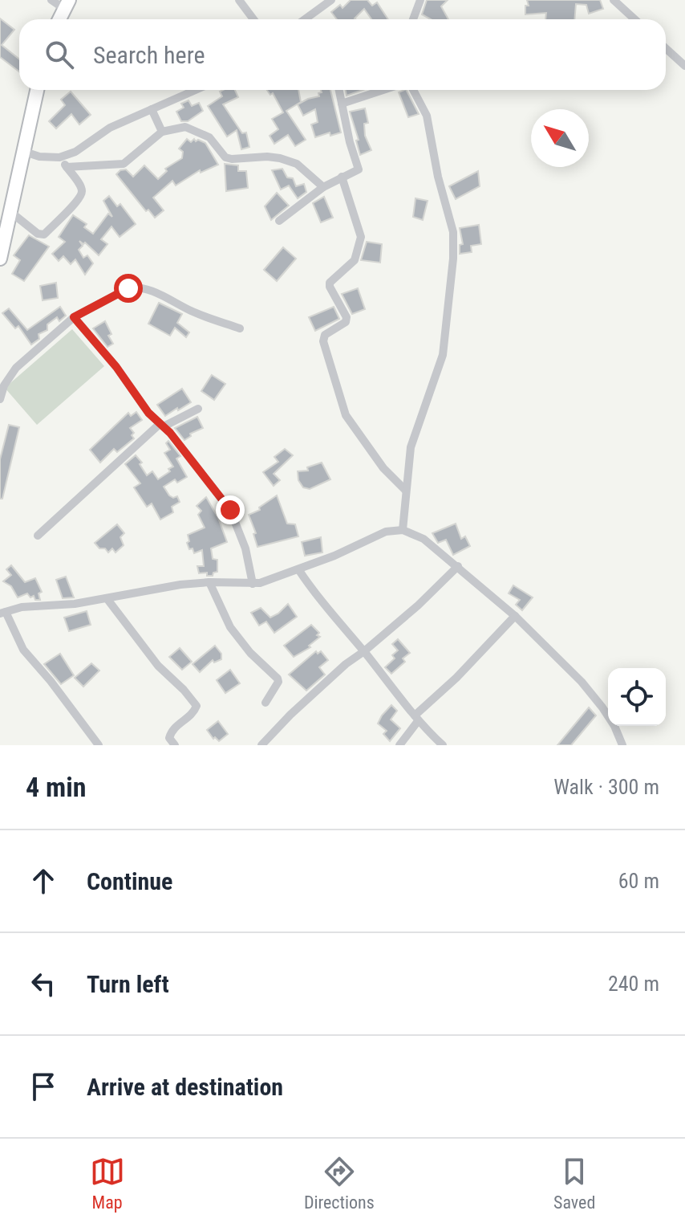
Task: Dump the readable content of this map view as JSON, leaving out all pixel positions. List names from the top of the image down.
{
  "north": "top left",
  "page": {
    "search": "Search here",
    "heading": ["4 min", "Walk · 300 m"],
    "list": [
      ["Continue", "60 m"],
      ["Turn left", "240 m"],
      "Arrive at destination"
    ],
    "nav": ["Map", "Directions", "Saved"]
  }
}
